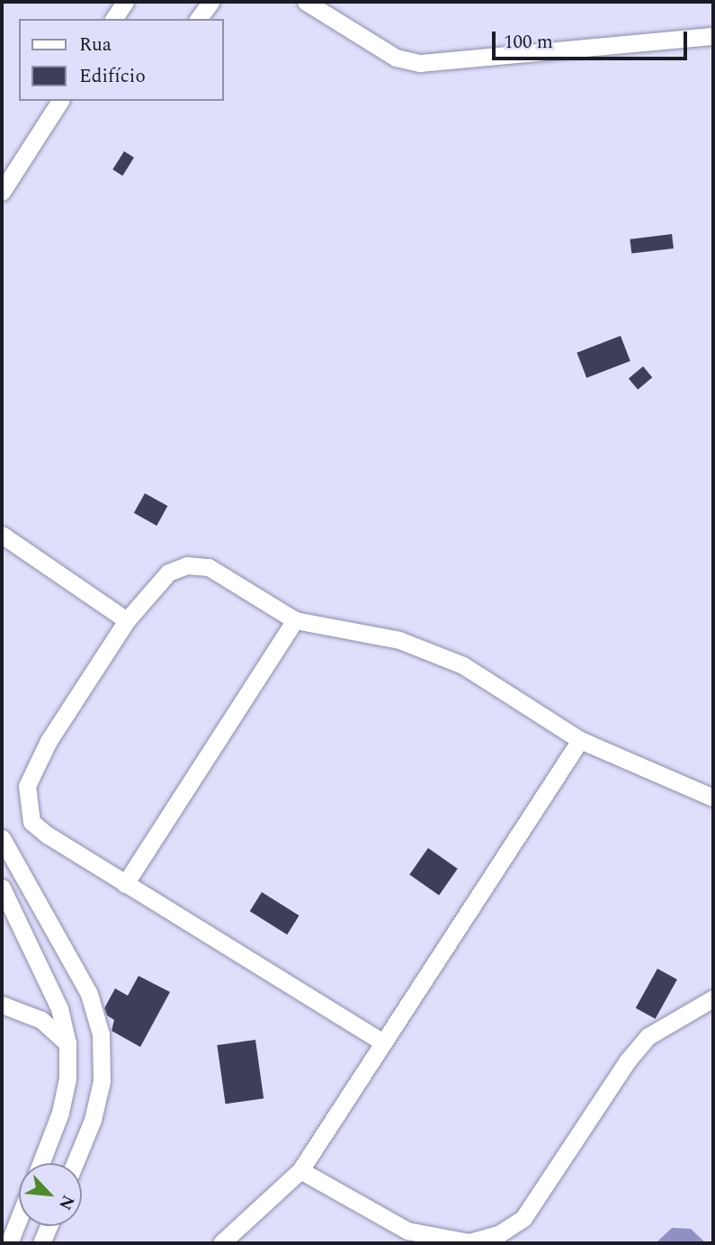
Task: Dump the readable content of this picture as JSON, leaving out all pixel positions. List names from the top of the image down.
{
  "legend": ["Rua", "Edifício"],
  "scale_bar": "100 m",
  "north": "bottom right"
}
